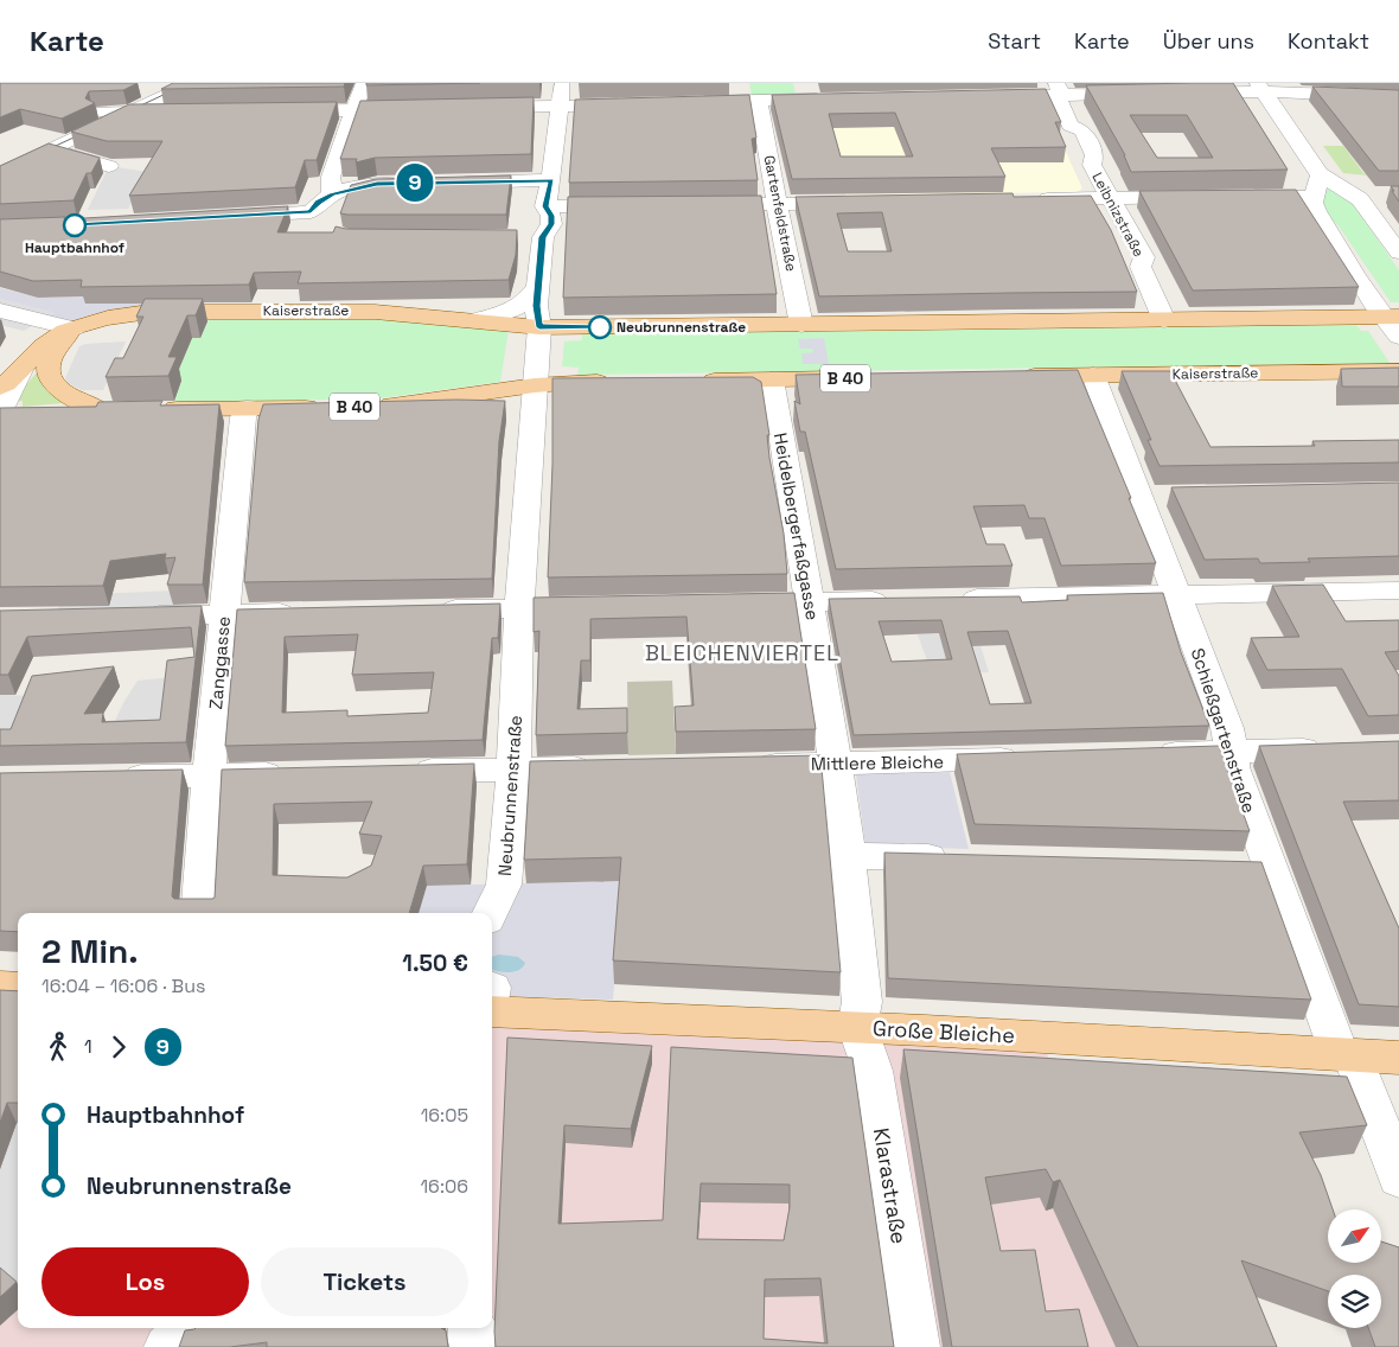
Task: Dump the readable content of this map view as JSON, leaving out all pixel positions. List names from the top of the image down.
{
  "streets": {
    "main road": ["Kaiserstraße", "B 40", "Große Bleiche"],
    "street": [
      "Gartenfeldstraße",
      "Leibnizstraße",
      "Heidelbergerfaßgasse",
      "Zanggasse",
      "Schießgartenstraße",
      "Mittlere Bleiche",
      "Neubrunnenstraße",
      "Klarastraße"
    ]
  },
  "crossings": [
    ["Gartenfeldstraße", "Kaiserstraße"],
    ["Leibnizstraße", "Kaiserstraße"],
    ["Kaiserstraße", "Schießgartenstraße"],
    ["B 40", "Heidelbergerfaßgasse"],
    ["B 40", "Zanggasse"],
    ["B 40", "Neubrunnenstraße"],
    ["Heidelbergerfaßgasse", "Mittlere Bleiche"],
    ["Heidelbergerfaßgasse", "Große Bleiche"],
    ["Heidelbergerfaßgasse", "Klarastraße"],
    ["Schießgartenstraße", "Große Bleiche"],
    ["Große Bleiche", "Klarastraße"]
  ],
  "districts": ["BLEICHENVIERTEL"],
  "places": ["Hauptbahnhof", "Neubrunnenstraße"],
  "lines": ["bus line 9"],
  "north": "top right",
  "page": {
    "header": "Karte",
    "nav": [
      "Start",
      "Karte",
      "Über uns",
      "Kontakt"
    ],
    "on_map": "9",
    "heading": ["2 Min.", "16:04 – 16:06 · Bus", "1.50 €"],
    "legs": ["1", "9"],
    "list": [
      {
        "name": "Hauptbahnhof",
        "value": "16:05"
      },
      {
        "name": "Neubrunnenstraße",
        "value": "16:06"
      }
    ],
    "buttons": ["Los", "Tickets"]
  }
}
